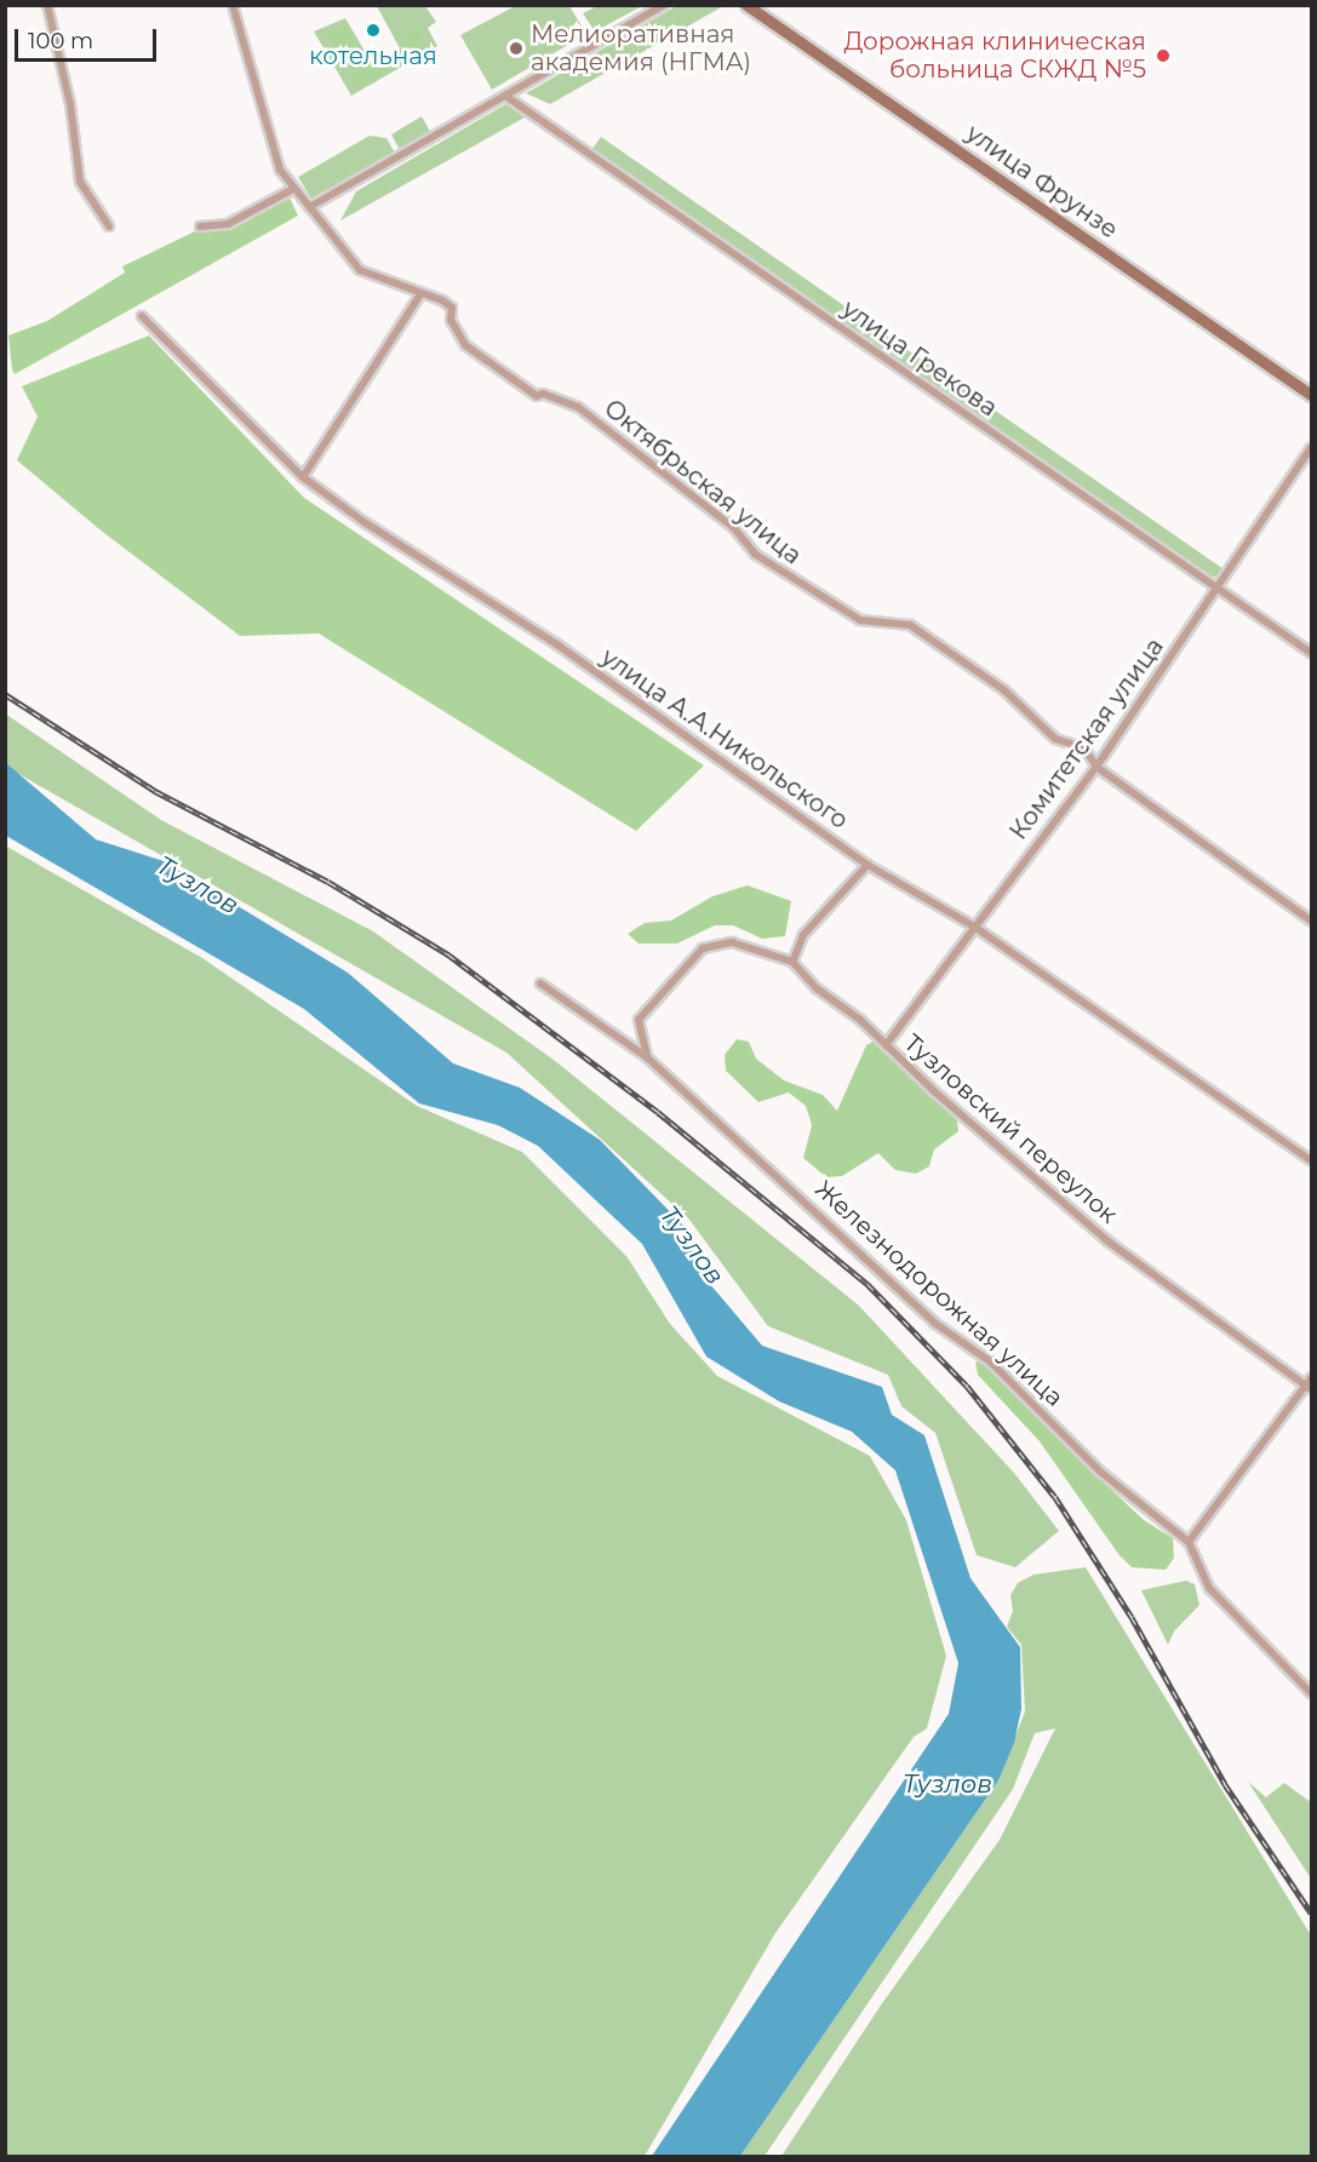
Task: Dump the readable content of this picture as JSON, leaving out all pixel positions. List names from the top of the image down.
{
  "streets": {
    "street": [
      "улица Фрунзе",
      "улица Грекова",
      "Октябрьская улица",
      "улица А.А.Никольского",
      "Комитетская улица",
      "Тузловский переулок",
      "Железнодорожная улица"
    ]
  },
  "crossings": [
    ["улица Грекова", "Комитетская улица"],
    ["Октябрьская улица", "Комитетская улица"],
    ["улица А.А.Никольского", "Комитетская улица"],
    ["Комитетская улица", "Тузловский переулок"]
  ],
  "water": ["Тузлов"],
  "places": ["котельная", "Мелиоративная академия (НГМА)", "Дорожная клиническая больница СКЖД №5"],
  "scale_bar": "100 m"
}
